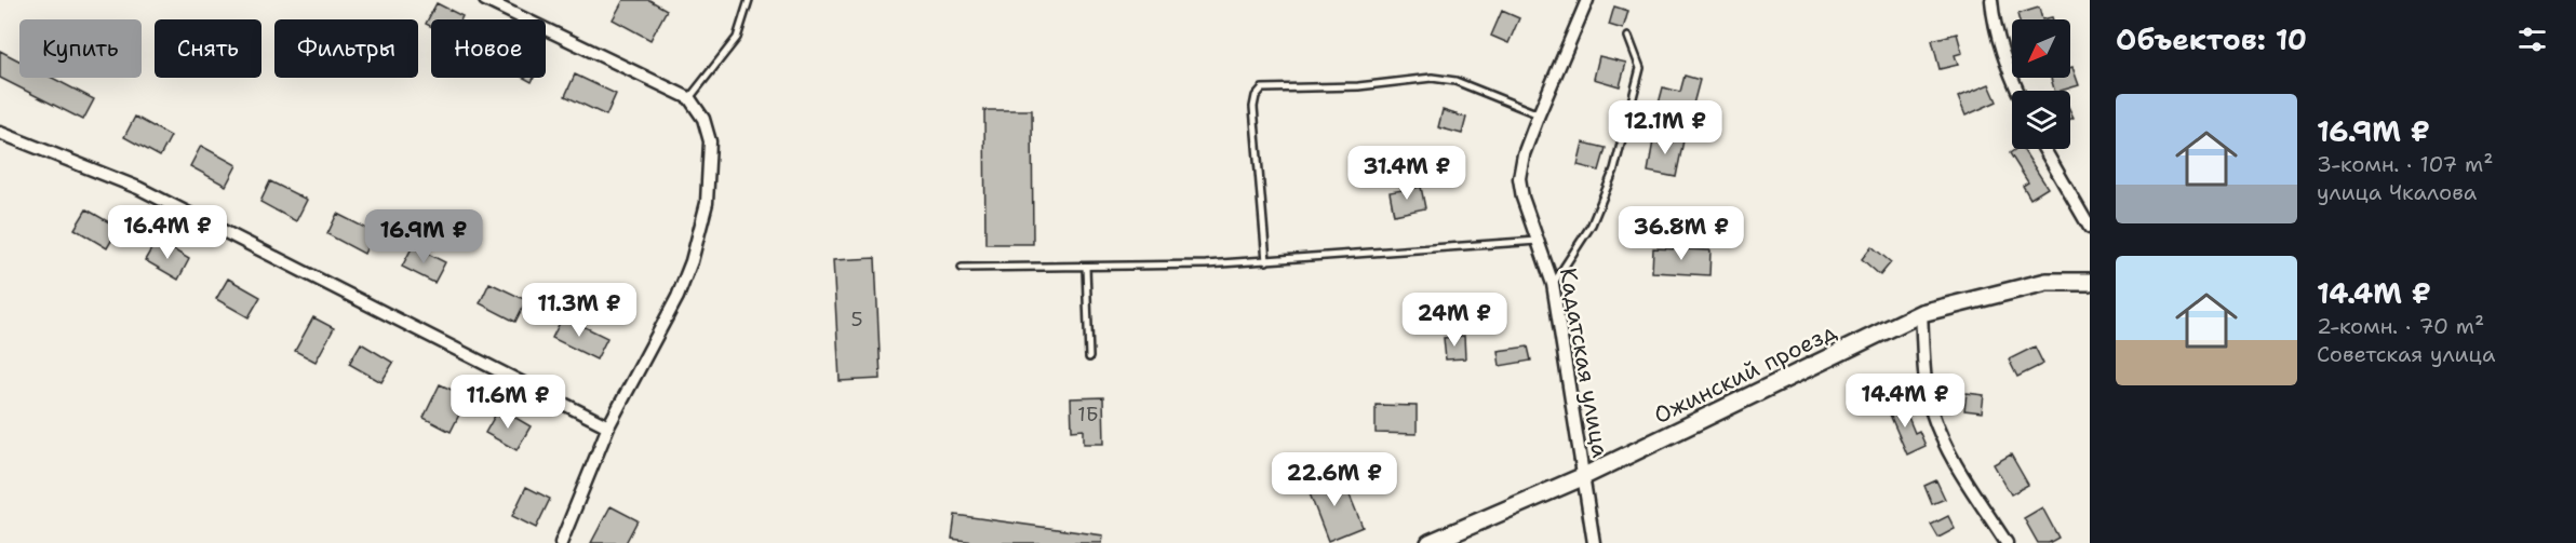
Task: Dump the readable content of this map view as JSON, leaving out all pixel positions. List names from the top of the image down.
{
  "streets": {
    "main road": ["Ожинский проезд"],
    "street": ["Кадатская улица"]
  },
  "crossings": [
    ["Кадатская улица", "Ожинский проезд"]
  ],
  "house_numbers": ["5", "1Б"],
  "north": "bottom left",
  "page": {
    "heading": "Объектов: 10",
    "chip": [
      "Купить",
      "Снять",
      "Фильтры",
      "Новое"
    ],
    "list": [
      {
        "name": "16.9M ₽",
        "note": "3-комн. · 107 m² · улица Чкалова"
      },
      {
        "name": "14.4M ₽",
        "note": "2-комн. · 70 m² · Советская улица"
      }
    ],
    "price": [
      "12.1M ₽",
      "31.4M ₽",
      "16.4M ₽",
      "36.8M ₽",
      "16.9M ₽",
      "11.3M ₽",
      "24M ₽",
      "14.4M ₽",
      "11.6M ₽",
      "22.6M ₽"
    ]
  }
}
